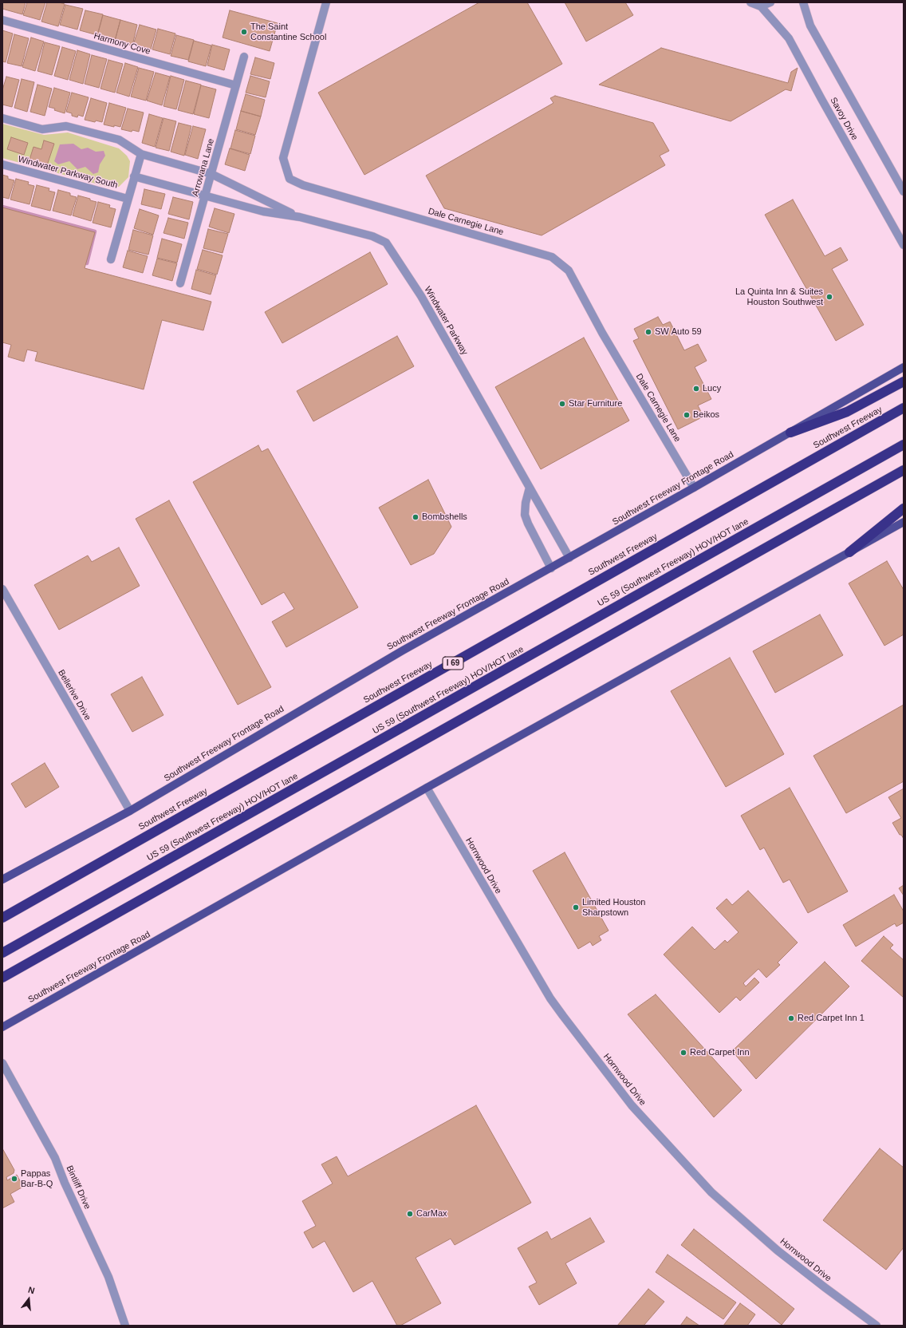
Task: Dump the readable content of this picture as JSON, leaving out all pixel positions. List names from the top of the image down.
{
  "streets": {
    "highway": ["Southwest Freeway", "US 59 (Southwest Freeway) HOV/HOT lane", "I 69"],
    "main road": ["Southwest Freeway Frontage Road"],
    "street": [
      "Harmony Cove",
      "Savoy Drive",
      "Arrowana Lane",
      "Windwater Parkway South",
      "Dale Carnegie Lane",
      "Windwater Parkway",
      "Bellerive Drive",
      "Hornwood Drive",
      "Bintliff Drive"
    ]
  },
  "crossings": [
    ["Harmony Cove", "Arrowana Lane"],
    ["Arrowana Lane", "Windwater Parkway"],
    ["Dale Carnegie Lane", "Southwest Freeway Frontage Road"],
    ["Windwater Parkway", "Southwest Freeway Frontage Road"],
    ["Southwest Freeway Frontage Road", "Bellerive Drive"],
    ["Southwest Freeway Frontage Road", "Hornwood Drive"]
  ],
  "places": [
    "The Saint Constantine School",
    "La Quinta Inn & Suites Houston Southwest",
    "SW Auto 59",
    "Lucy",
    "Star Furniture",
    "Beikos",
    "Bombshells",
    "Limited Houston Sharpstown",
    "Red Carpet Inn 1",
    "Red Carpet Inn",
    "Pappas Bar-B-Q",
    "CarMax"
  ],
  "north": "top"
}
